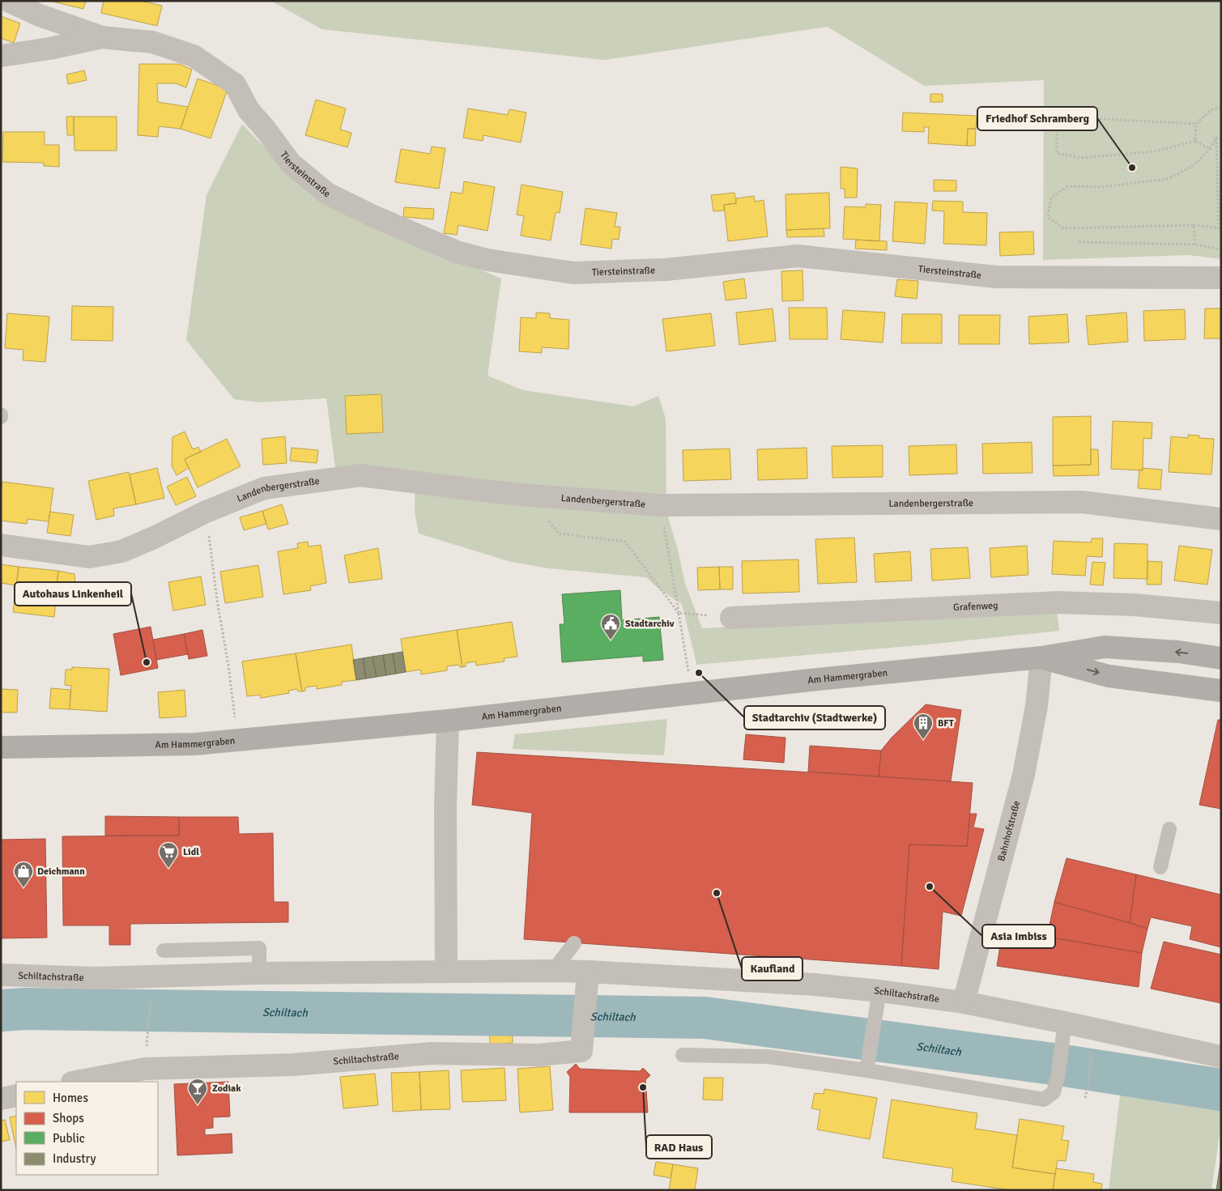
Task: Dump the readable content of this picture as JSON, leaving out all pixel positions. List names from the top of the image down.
{
  "streets": {
    "main road": ["Am Hammergraben"],
    "street": [
      "Tiersteinstraße",
      "Landenbergerstraße",
      "Grafenweg",
      "Bahnhofstraße",
      "Schiltachstraße"
    ]
  },
  "crossings": [
    ["Am Hammergraben", "Bahnhofstraße"],
    ["Bahnhofstraße", "Schiltachstraße"]
  ],
  "water": ["Schiltach"],
  "places": {
    "other": [
      "Friedhof Schramberg",
      "Autohaus Linkenheil",
      "Stadtarchiv (Stadtwerke)",
      "Asia Imbiss",
      "Kaufland",
      "RAD Haus"
    ],
    "public building": ["Stadtarchiv"],
    "building": ["BFT"],
    "supermarket": ["Lidl"],
    "shop": ["Deichmann"],
    "bar": ["Zodiak"]
  },
  "legend": [
    "Homes",
    "Shops",
    "Public",
    "Industry"
  ]
}
